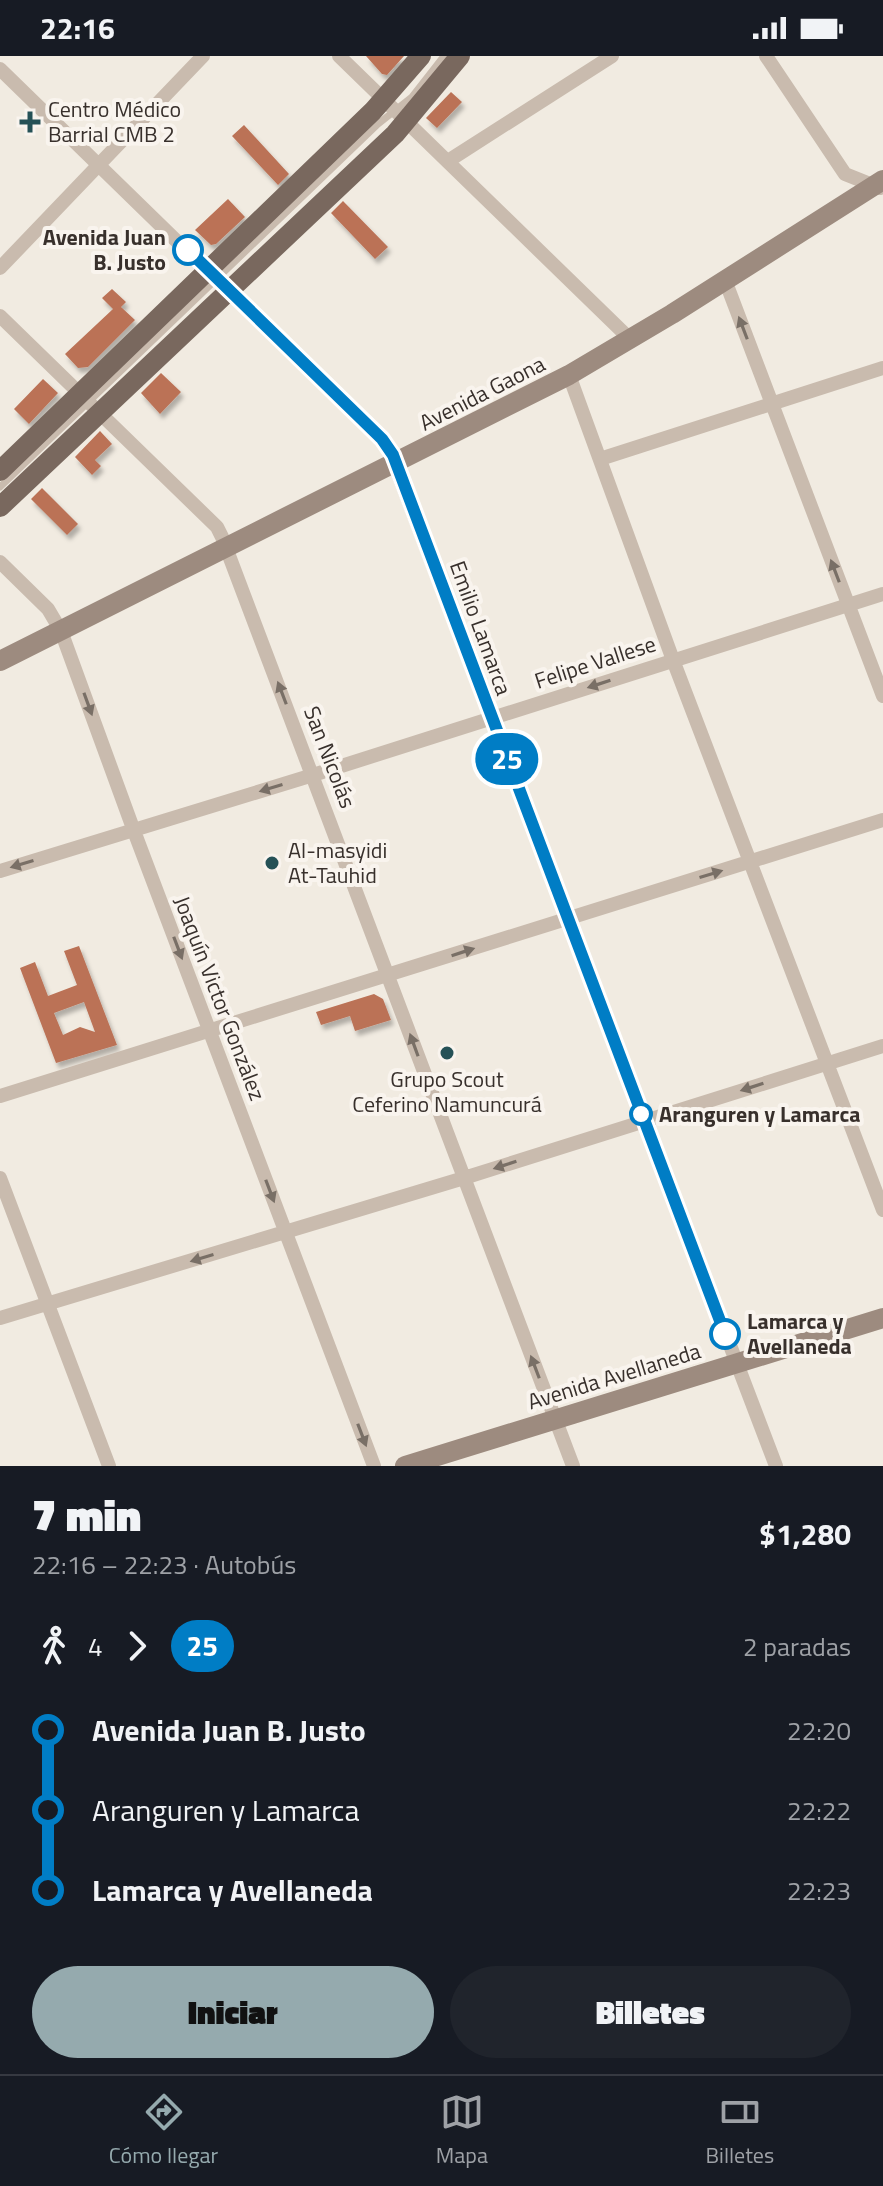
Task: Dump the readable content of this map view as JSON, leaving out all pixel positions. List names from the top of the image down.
{
  "streets": {
    "main road": ["Avenida Gaona", "Avenida Avellaneda"],
    "street": [
      "Emilio Lamarca",
      "Felipe Vallese",
      "San Nicolás",
      "Joaquín Victor González"
    ]
  },
  "crossings": [
    ["Avenida Gaona", "Emilio Lamarca"],
    ["Avenida Gaona", "San Nicolás"],
    ["Avenida Gaona", "Joaquín Victor González"],
    ["Emilio Lamarca", "Felipe Vallese"],
    ["Emilio Lamarca", "Avenida Avellaneda"],
    ["Felipe Vallese", "San Nicolás"],
    ["Felipe Vallese", "Joaquín Victor González"],
    ["San Nicolás", "Avenida Avellaneda"]
  ],
  "one_way": ["Felipe Vallese", "San Nicolás", "Joaquín Victor González"],
  "places": {
    "health": ["Centro Médico Barrial CMB 2"],
    "other": [
      "Avenida Juan B. Justo",
      "Al-masyidi At-Tauhid",
      "Grupo Scout Ceferino Namuncurá",
      "Aranguren y Lamarca",
      "Lamarca y Avellaneda"
    ]
  },
  "lines": ["bus line 25"],
  "page": {
    "status": "22:16",
    "on_map": "25",
    "heading": ["7 min", "22:16 – 22:23 · Autobús", "$1,280"],
    "legs": ["4", "25", "2 paradas"],
    "list": [
      {
        "name": "Avenida Juan B. Justo",
        "value": "22:20"
      },
      {
        "name": "Aranguren y Lamarca",
        "value": "22:22"
      },
      {
        "name": "Lamarca y Avellaneda",
        "value": "22:23"
      }
    ],
    "buttons": ["Iniciar", "Billetes"],
    "tabs": ["Cómo llegar", "Mapa", "Billetes"]
  }
}
